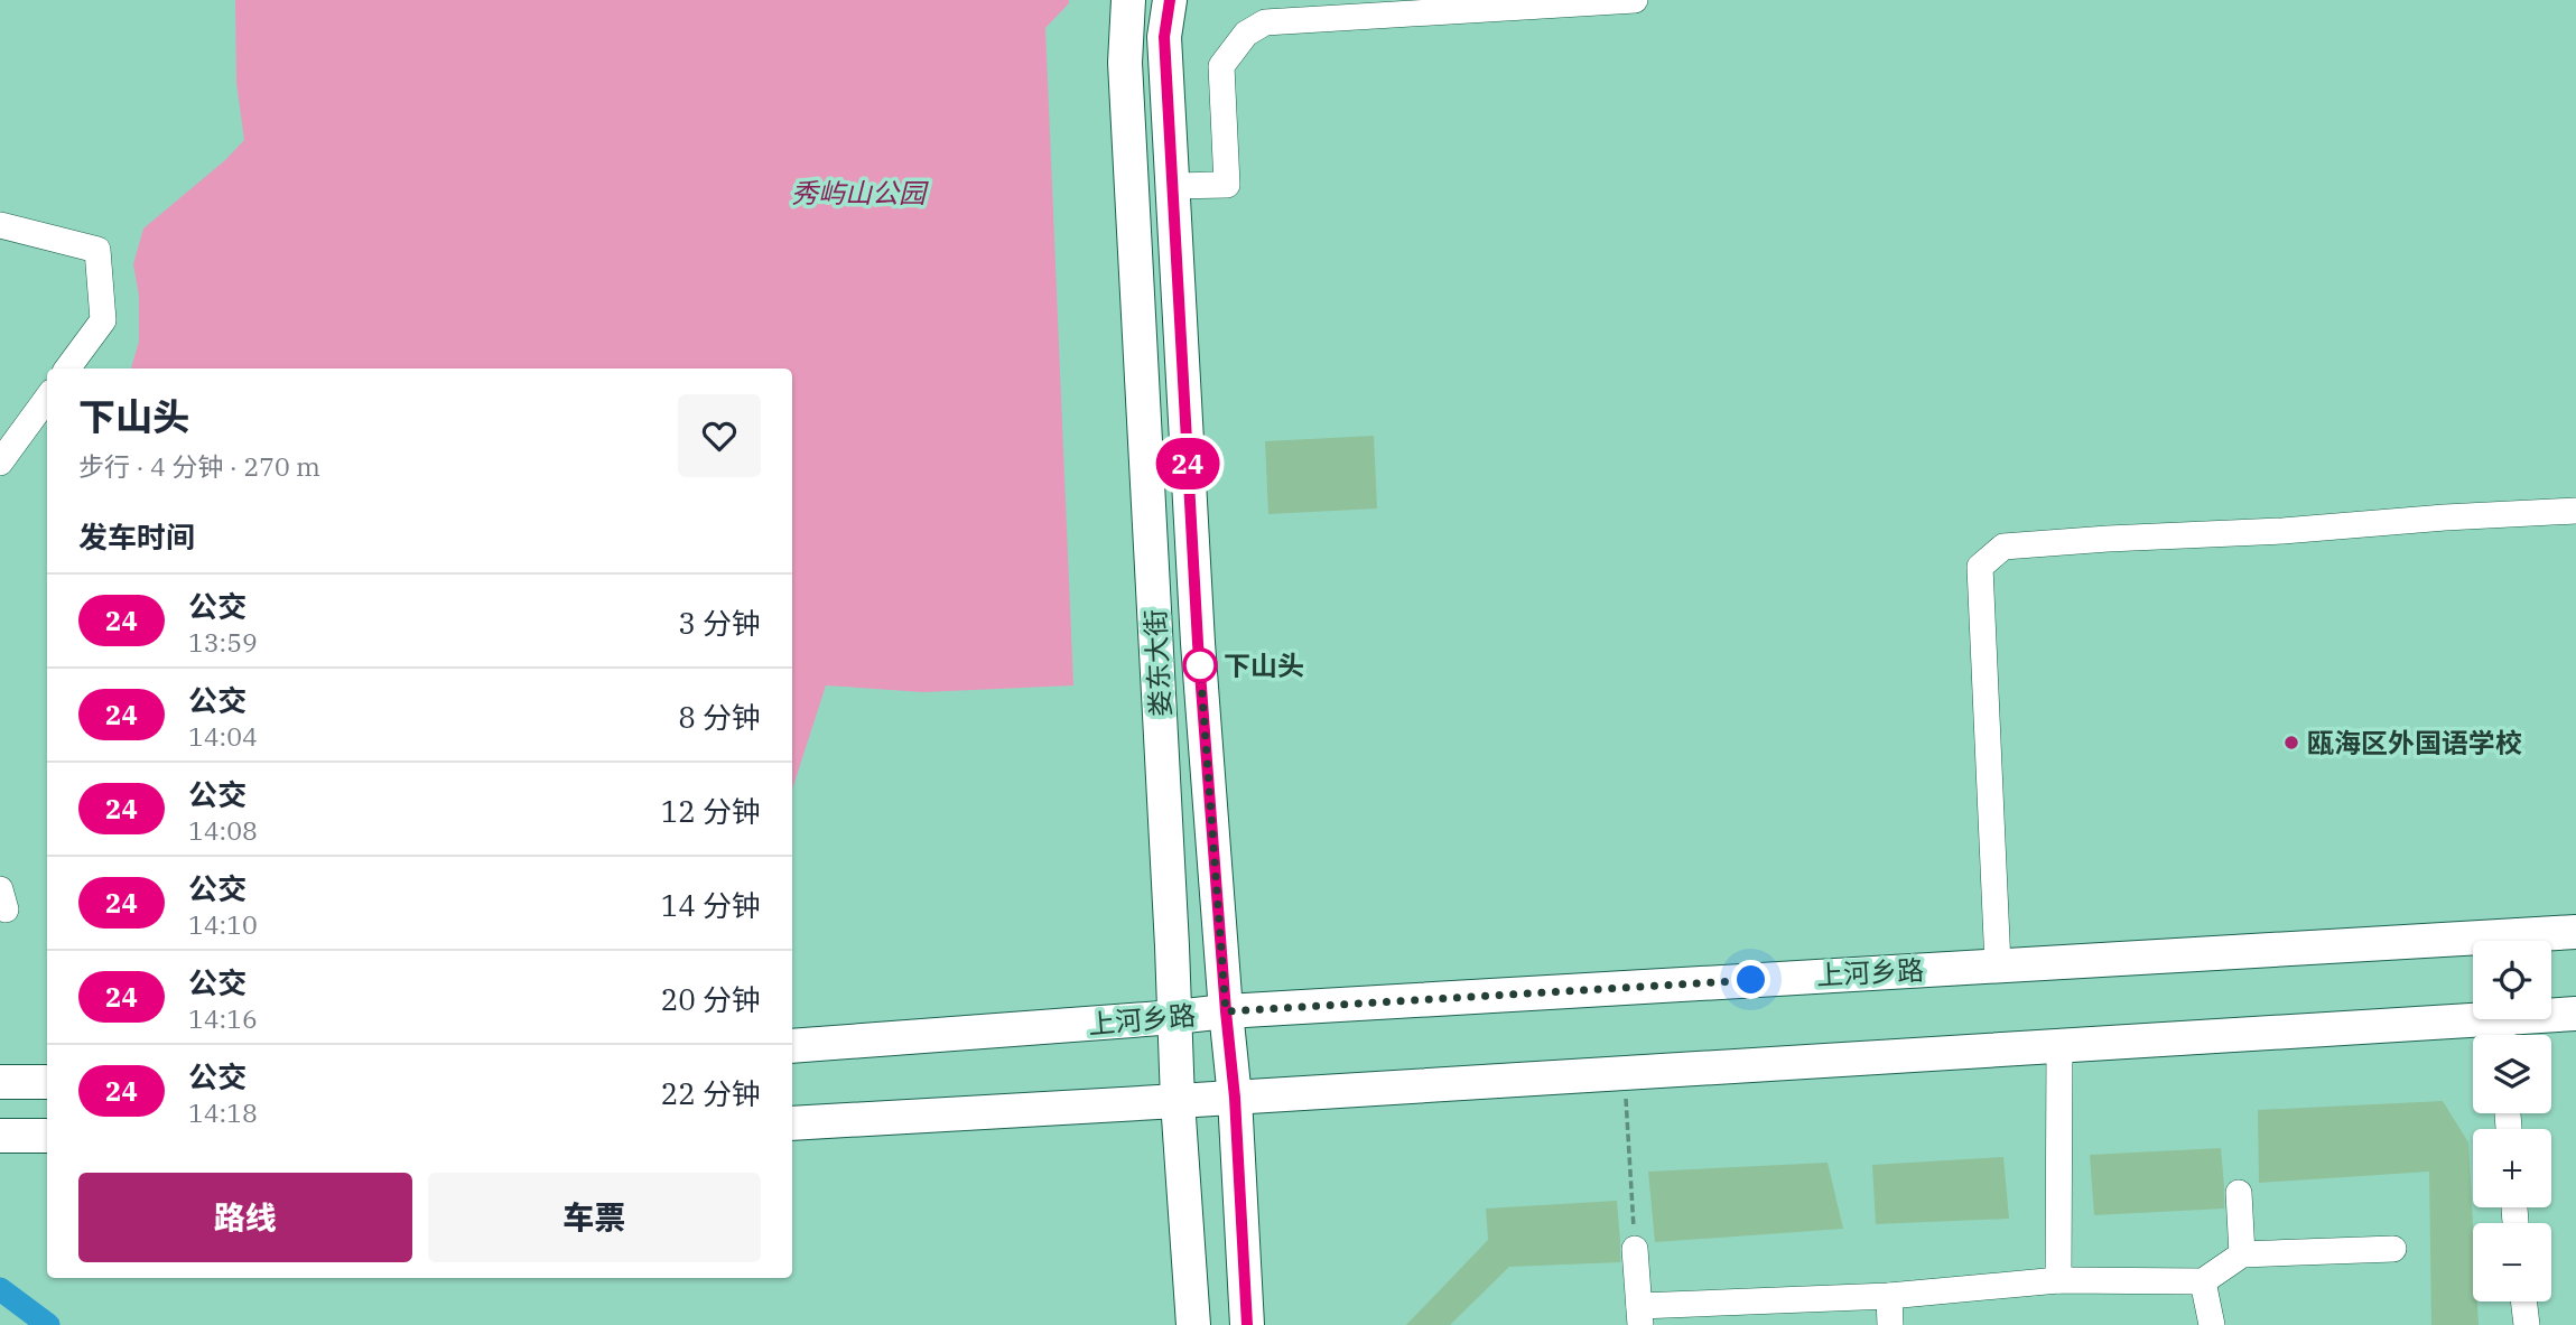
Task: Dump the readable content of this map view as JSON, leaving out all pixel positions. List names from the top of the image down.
{
  "streets": {
    "main road": ["娄东大街", "上河乡路"]
  },
  "crossings": [
    ["娄东大街", "上河乡路"]
  ],
  "parks": ["秀屿山公园"],
  "places": ["下山头", "瓯海区外国语学校"],
  "lines": ["bus line 24"],
  "page": {
    "on_map": "24",
    "heading": [
      ["下山头", "步行 · 4 分钟 · 270 m"],
      "发车时间"
    ],
    "list": [
      {
        "mark": "24",
        "name": "公交",
        "note": "13:59",
        "value": "3 分钟"
      },
      {
        "mark": "24",
        "name": "公交",
        "note": "14:04",
        "value": "8 分钟"
      },
      {
        "mark": "24",
        "name": "公交",
        "note": "14:08",
        "value": "12 分钟"
      },
      {
        "mark": "24",
        "name": "公交",
        "note": "14:10",
        "value": "14 分钟"
      },
      {
        "mark": "24",
        "name": "公交",
        "note": "14:16",
        "value": "20 分钟"
      },
      {
        "mark": "24",
        "name": "公交",
        "note": "14:18",
        "value": "22 分钟"
      }
    ],
    "map_buttons": ["+", "−"],
    "buttons": ["路线", "车票"]
  }
}
